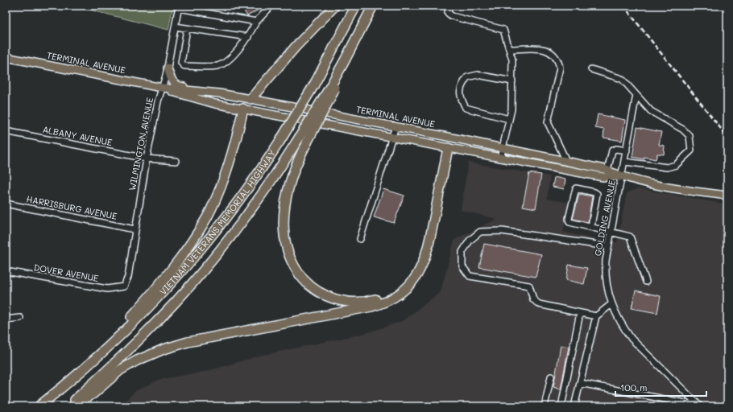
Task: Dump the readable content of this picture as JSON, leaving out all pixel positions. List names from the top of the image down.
{
  "streets": {
    "highway": ["VIETNAM VETERANS MEMORIAL HIGHWAY"],
    "main road": ["TERMINAL AVENUE"],
    "street": [
      "ALBANY AVENUE",
      "WILMINGTON AVENUE",
      "HARRISBURG AVENUE",
      "GOLDING AVENUE",
      "DOVER AVENUE"
    ]
  },
  "crossings": [
    ["TERMINAL AVENUE", "WILMINGTON AVENUE"],
    ["TERMINAL AVENUE", "GOLDING AVENUE"],
    ["ALBANY AVENUE", "WILMINGTON AVENUE"],
    ["WILMINGTON AVENUE", "HARRISBURG AVENUE"],
    ["WILMINGTON AVENUE", "DOVER AVENUE"]
  ],
  "scale_bar": "100 m"
}
